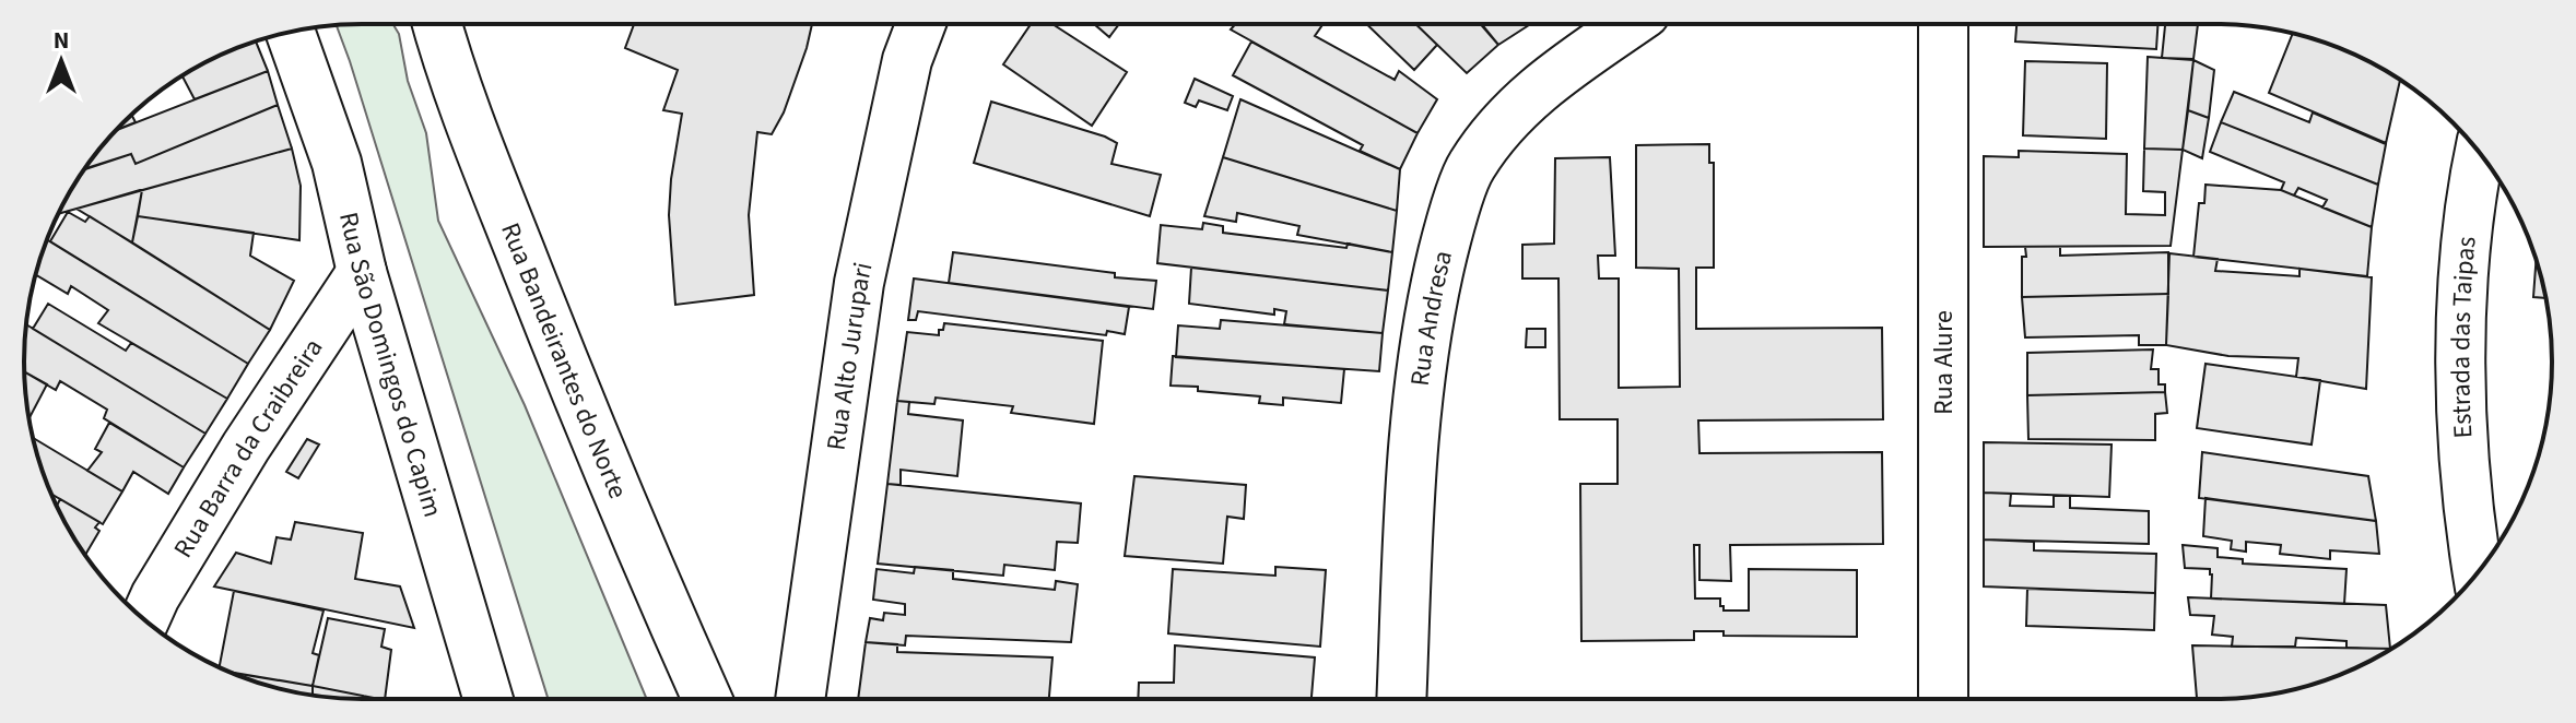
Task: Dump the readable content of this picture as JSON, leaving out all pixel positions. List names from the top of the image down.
{
  "streets": {
    "street": [
      "Rua Andresa",
      "Estrada das Taipas",
      "Rua Alto Jurupari",
      "Rua Bandeirantes do Norte",
      "Rua Alure",
      "Rua São Domingos do Capim",
      "Rua Barra da Craibreira"
    ]
  },
  "crossings": [
    ["Rua São Domingos do Capim", "Rua Barra da Craibreira"]
  ],
  "north": "top"
}
